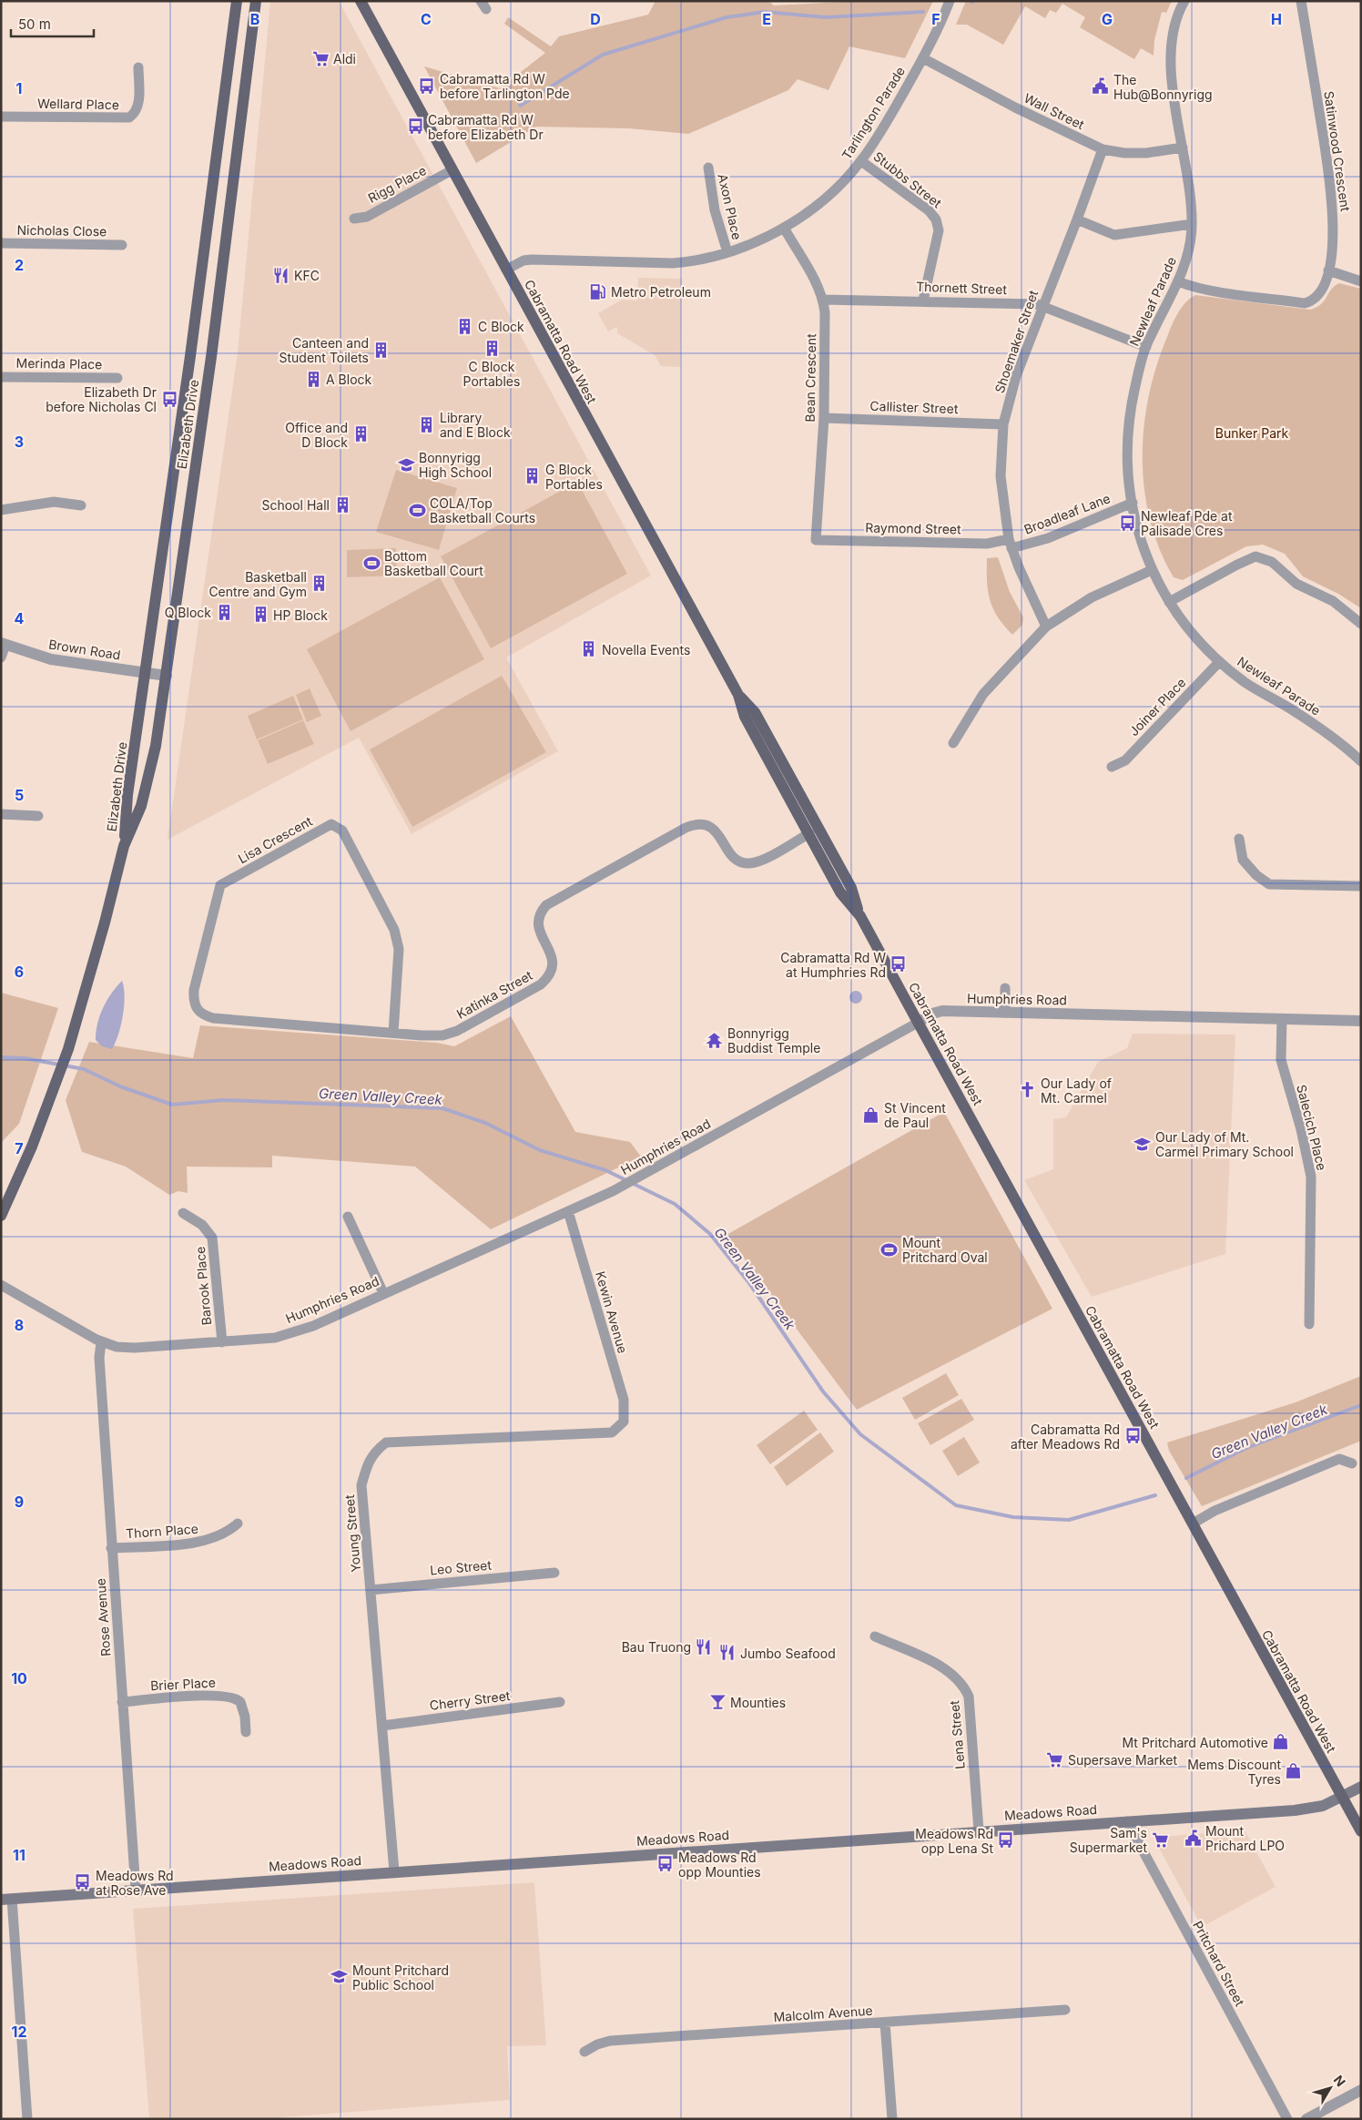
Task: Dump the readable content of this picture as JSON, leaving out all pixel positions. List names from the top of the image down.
{
  "streets": {
    "main road": ["Cabramatta Road West", "Elizabeth Drive", "Meadows Road"],
    "street": [
      "Wellard Place",
      "Wall Street",
      "Tarlington Parade",
      "Satinwood Crescent",
      "Stubbs Street",
      "Rigg Place",
      "Axon Place",
      "Nicholas Close",
      "Thornett Street",
      "Newleaf Parade",
      "Shoemaker Street",
      "Merinda Place",
      "Bean Crescent",
      "Callister Street",
      "Broadleaf Lane",
      "Raymond Street",
      "Brown Road",
      "Joiner Place",
      "Lisa Crescent",
      "Katinka Street",
      "Humphries Road",
      "Salecich Place",
      "Barook Place",
      "Kewin Avenue",
      "Thorn Place",
      "Young Street",
      "Leo Street",
      "Rose Avenue",
      "Brier Place",
      "Cherry Street",
      "Lena Street",
      "Pritchard Street",
      "Malcolm Avenue"
    ]
  },
  "crossings": [
    ["Wall Street", "Tarlington Parade"],
    ["Wall Street", "Newleaf Parade"],
    ["Wall Street", "Shoemaker Street"],
    ["Tarlington Parade", "Stubbs Street"],
    ["Tarlington Parade", "Axon Place"],
    ["Tarlington Parade", "Cabramatta Road West"],
    ["Tarlington Parade", "Bean Crescent"],
    ["Satinwood Crescent", "Newleaf Parade"],
    ["Stubbs Street", "Thornett Street"],
    ["Rigg Place", "Cabramatta Road West"],
    ["Thornett Street", "Newleaf Parade"],
    ["Thornett Street", "Shoemaker Street"],
    ["Thornett Street", "Bean Crescent"],
    ["Newleaf Parade", "Broadleaf Lane"],
    ["Newleaf Parade", "Joiner Place"],
    ["Cabramatta Road West", "Katinka Street"],
    ["Cabramatta Road West", "Humphries Road"],
    ["Cabramatta Road West", "Meadows Road"],
    ["Shoemaker Street", "Callister Street"],
    ["Shoemaker Street", "Broadleaf Lane"],
    ["Shoemaker Street", "Raymond Street"],
    ["Bean Crescent", "Callister Street"],
    ["Bean Crescent", "Raymond Street"],
    ["Elizabeth Drive", "Brown Road"],
    ["Broadleaf Lane", "Raymond Street"],
    ["Lisa Crescent", "Katinka Street"],
    ["Humphries Road", "Salecich Place"],
    ["Humphries Road", "Barook Place"],
    ["Humphries Road", "Kewin Avenue"],
    ["Humphries Road", "Rose Avenue"],
    ["Kewin Avenue", "Young Street"],
    ["Thorn Place", "Rose Avenue"],
    ["Young Street", "Leo Street"],
    ["Young Street", "Cherry Street"],
    ["Young Street", "Meadows Road"],
    ["Rose Avenue", "Brier Place"],
    ["Rose Avenue", "Meadows Road"],
    ["Lena Street", "Meadows Road"],
    ["Meadows Road", "Pritchard Street"]
  ],
  "water": ["Green Valley Creek"],
  "parks": ["Bunker Park"],
  "places": {
    "supermarket": ["Aldi", "Supersave Market", "Sam's Supermarket"],
    "bus stop": [
      "Cabramatta Rd W before Tarlington Pde",
      "Cabramatta Rd W before Elizabeth Dr",
      "Elizabeth Dr before Nicholas Cl",
      "Newleaf Pde at Palisade Cres",
      "Cabramatta Rd W at Humphries Rd",
      "Cabramatta Rd after Meadows Rd",
      "Meadows Rd opp Lena St",
      "Meadows Rd opp Mounties",
      "Meadows Rd at Rose Ave"
    ],
    "public building": ["The Hub@Bonnyrigg", "Mount Prichard LPO"],
    "restaurant": ["KFC", "Bau Truong", "Jumbo Seafood"],
    "fuel station": ["Metro Petroleum"],
    "building": [
      "C Block",
      "C Block Portables",
      "Canteen and Student Toilets",
      "A Block",
      "Library and E Block",
      "Office and D Block",
      "G Block Portables",
      "School Hall",
      "Basketball Centre and Gym",
      "Q Block",
      "HP Block",
      "Novella Events"
    ],
    "school or university": ["Bonnyrigg High School", "Our Lady of Mt. Carmel Primary School", "Mount Pritchard Public School"],
    "sports": ["COLA/Top Basketball Courts", "Bottom Basketball Court", "Mount Pritchard Oval"],
    "temple": ["Bonnyrigg Buddist Temple"],
    "church": ["Our Lady of Mt. Carmel"],
    "shop": ["St Vincent de Paul", "Mt Pritchard Automotive", "Mems Discount Tyres"],
    "bar": ["Mounties"]
  },
  "scale_bar": "50 m",
  "north": "top right",
  "grid": {
    "columns": [
      "B",
      "C",
      "D",
      "E",
      "F",
      "G",
      "H"
    ],
    "rows": [
      "1",
      "2",
      "3",
      "4",
      "5",
      "6",
      "7",
      "8",
      "9",
      "10",
      "11",
      "12"
    ]
  }
}
